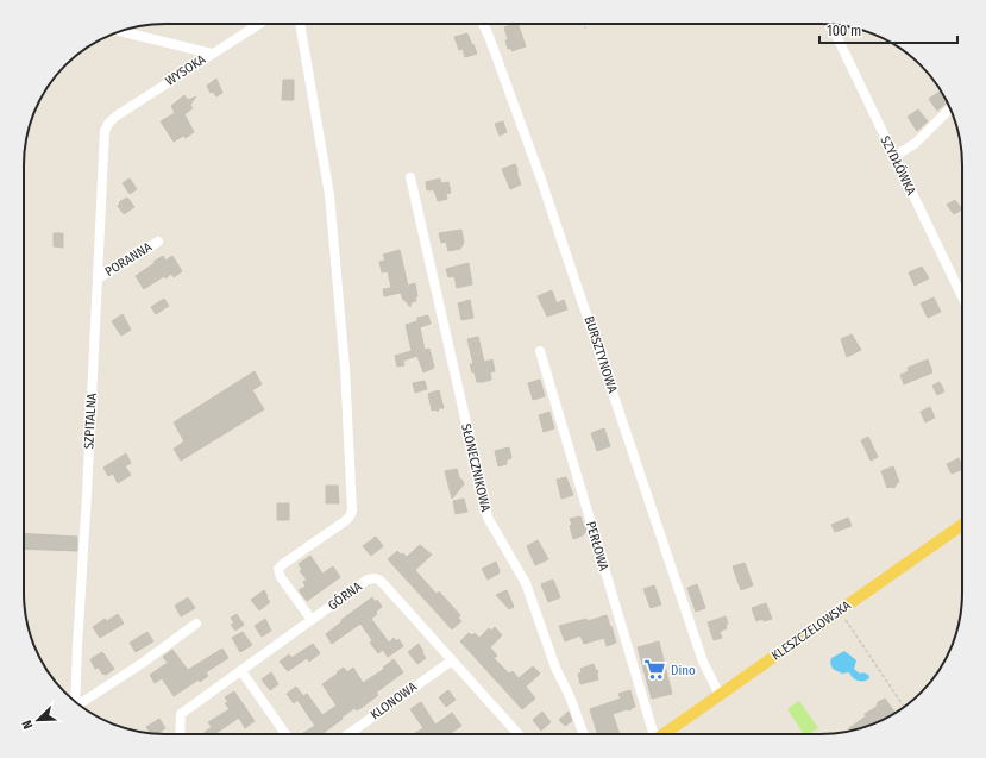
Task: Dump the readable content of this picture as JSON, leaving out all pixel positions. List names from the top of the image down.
{
  "streets": {
    "main road": ["KLESZCZELOWSKA"],
    "street": [
      "WYSOKA",
      "SZYDŁÓWKA",
      "PORANNA",
      "BURSZTYNOWA",
      "SZPITALNA",
      "SŁONECZNIKOWA",
      "PERŁOWA",
      "GÓRNA",
      "KLONOWA"
    ]
  },
  "crossings": [
    ["WYSOKA", "SZPITALNA"],
    ["PORANNA", "SZPITALNA"],
    ["BURSZTYNOWA", "KLESZCZELOWSKA"],
    ["GÓRNA", "KLONOWA"]
  ],
  "places": {
    "supermarket": ["Dino"]
  },
  "scale_bar": "100 m",
  "north": "bottom left"
}
